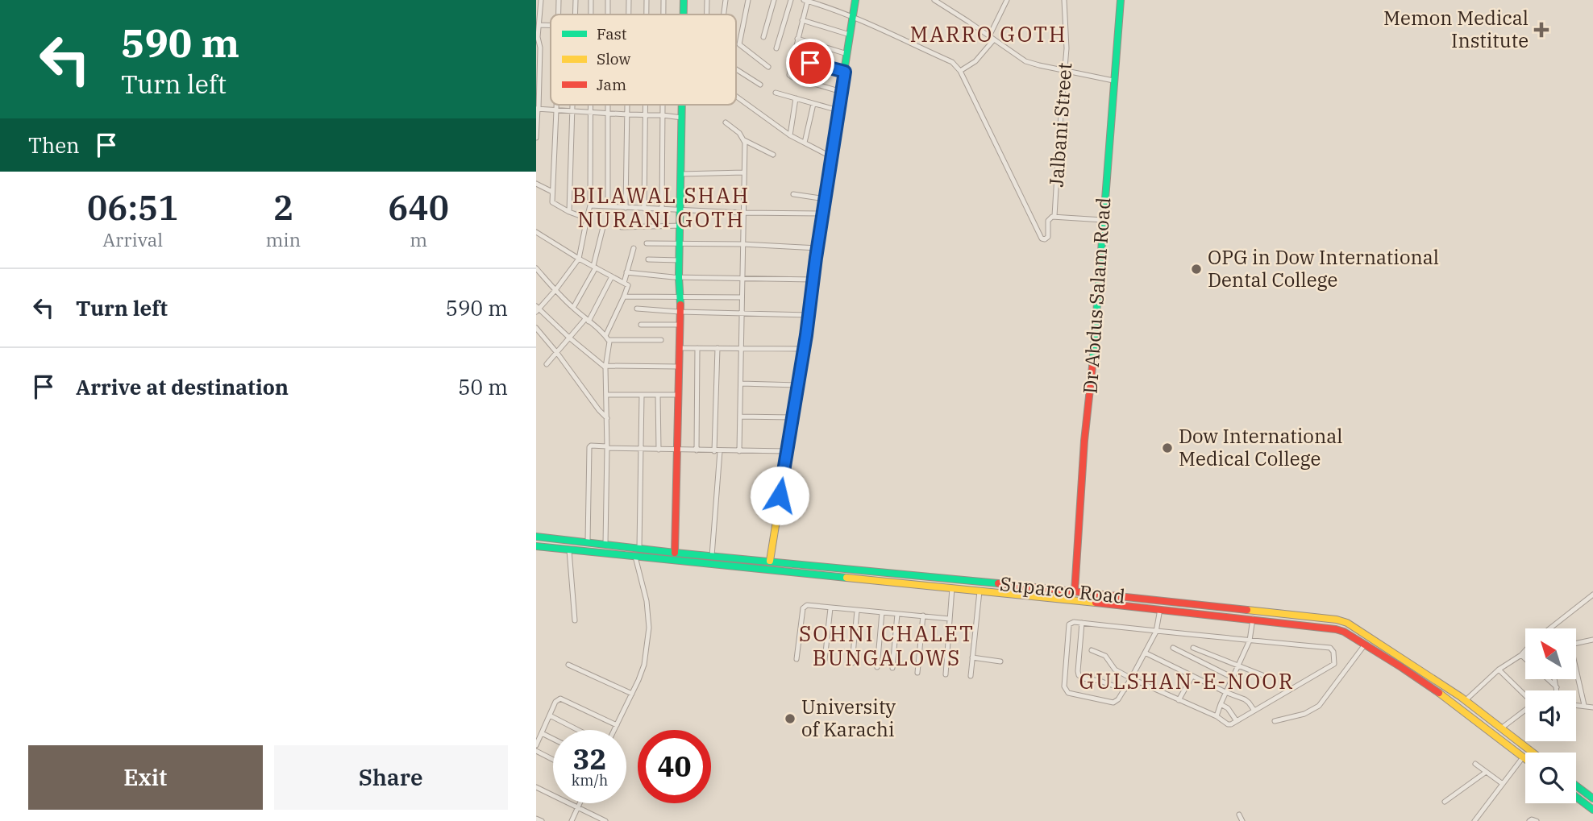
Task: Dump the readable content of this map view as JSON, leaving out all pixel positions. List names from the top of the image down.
{
  "streets": {
    "main road": ["Dr Abdus Salam Road", "Suparco Road"],
    "street": ["Jalbani Street"]
  },
  "crossings": [
    ["Dr Abdus Salam Road", "Suparco Road"]
  ],
  "districts": [
    "MARRO GOTH",
    "BILAWAL SHAH NURANI GOTH",
    "SOHNI CHALET BUNGALOWS",
    "GULSHAN-E-NOOR"
  ],
  "places": {
    "health": ["Memon Medical Institute"],
    "other": ["OPG in Dow International Dental College", "Dow International Medical College", "University of Karachi"]
  },
  "legend": ["Fast", "Slow", "Jam"],
  "north": "top left",
  "page": {
    "turn": ["590 m", "Turn left"],
    "then": "Then",
    "eta": [
      "06:51",
      "Arrival",
      "2",
      "min",
      "640",
      "m"
    ],
    "list": [
      {
        "name": "Turn left",
        "value": "590 m"
      },
      {
        "name": "Arrive at destination",
        "value": "50 m"
      }
    ],
    "speed": "32 km/h",
    "limit": "40",
    "buttons": ["Exit", "Share"]
  }
}
